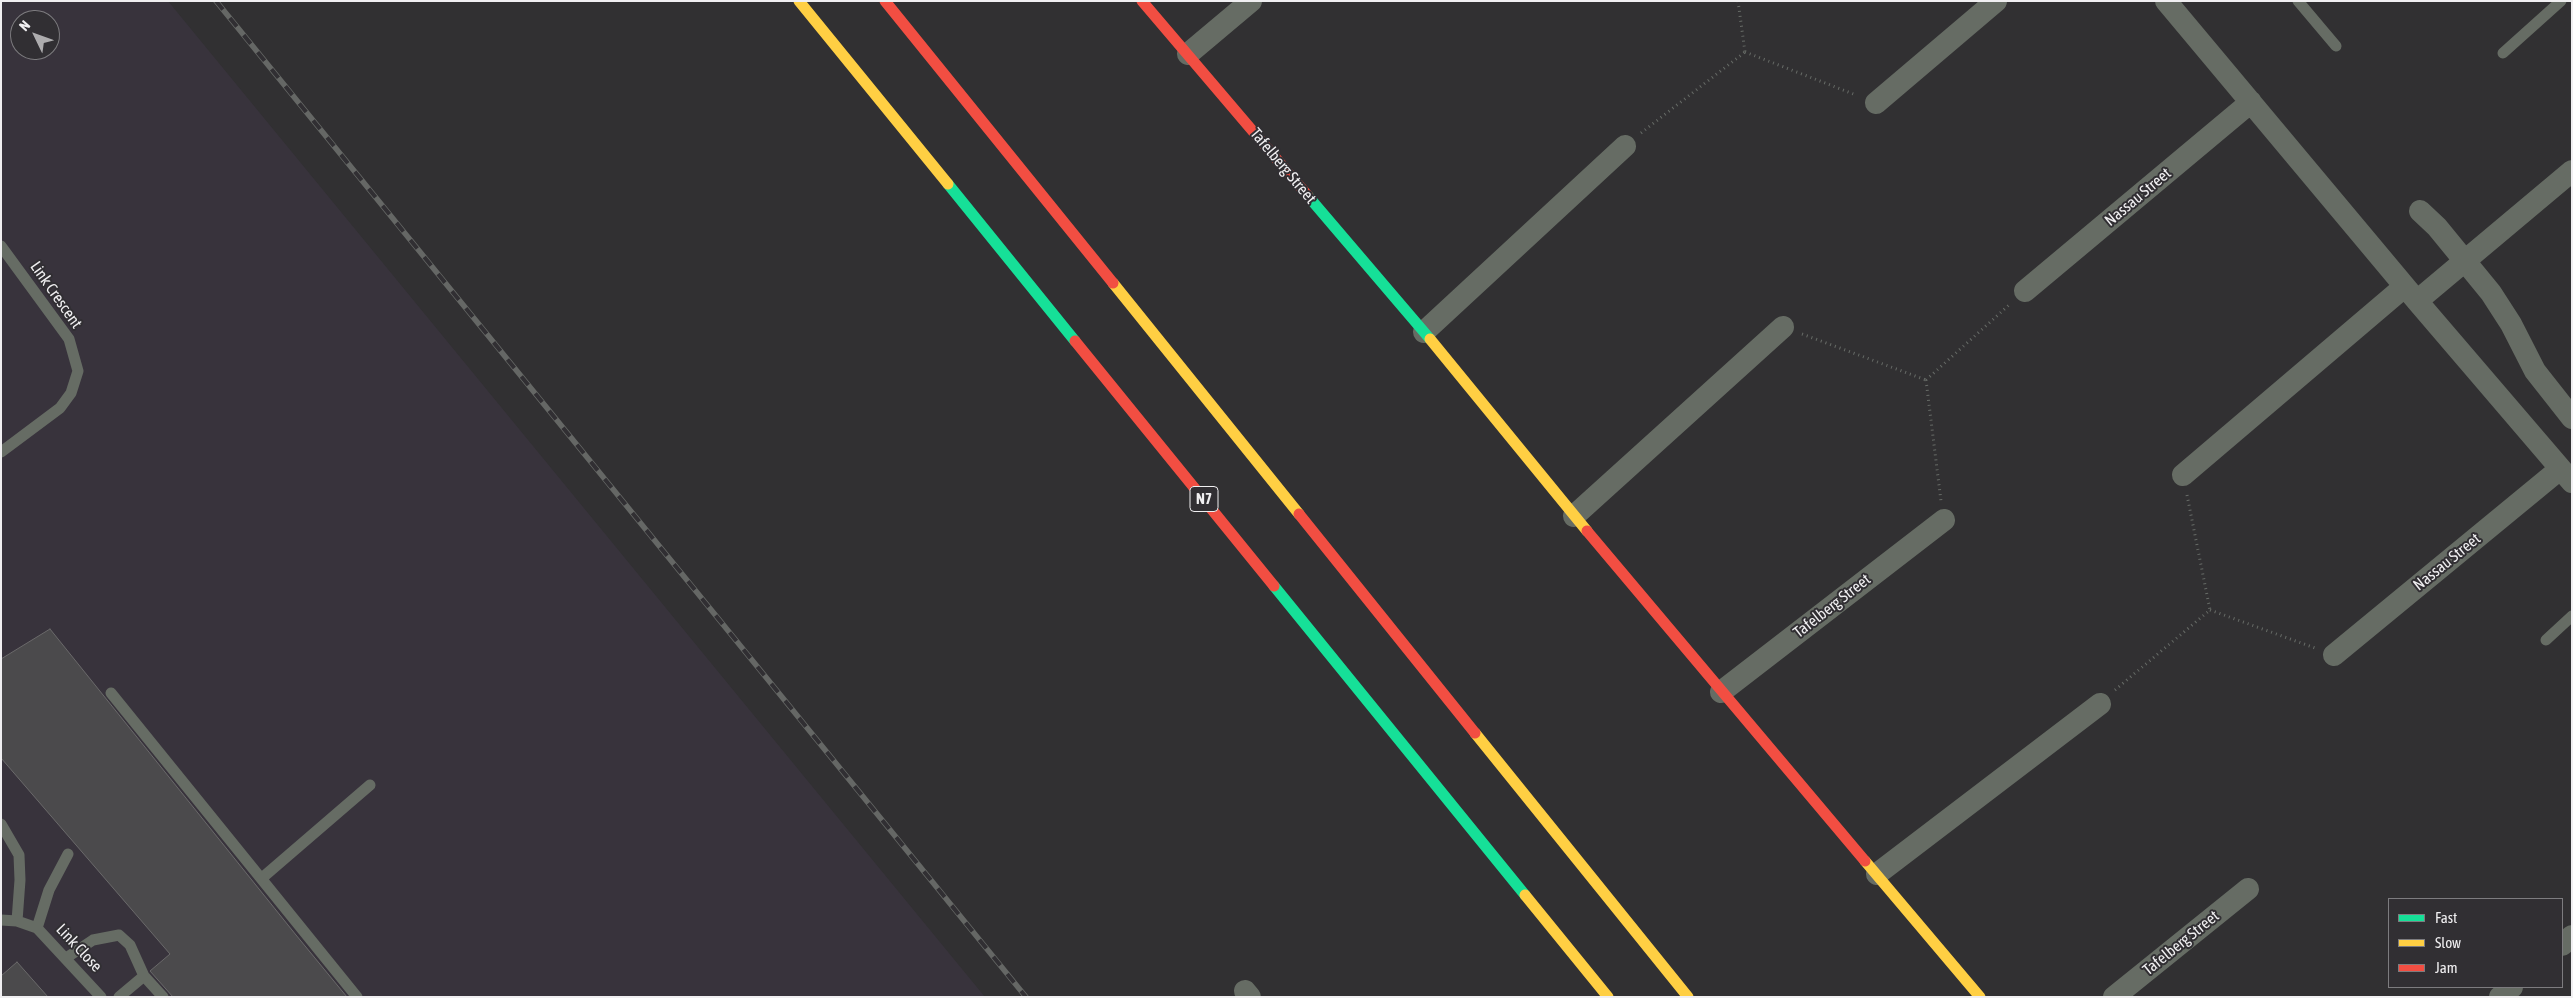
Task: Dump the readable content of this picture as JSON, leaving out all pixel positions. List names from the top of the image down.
{
  "streets": {
    "main road": ["Tafelberg Street", "N7"],
    "street": ["Nassau Street"],
    "lane": ["Link Crescent", "Link Close"]
  },
  "legend": ["Fast", "Slow", "Jam"],
  "north": "top left"
}
